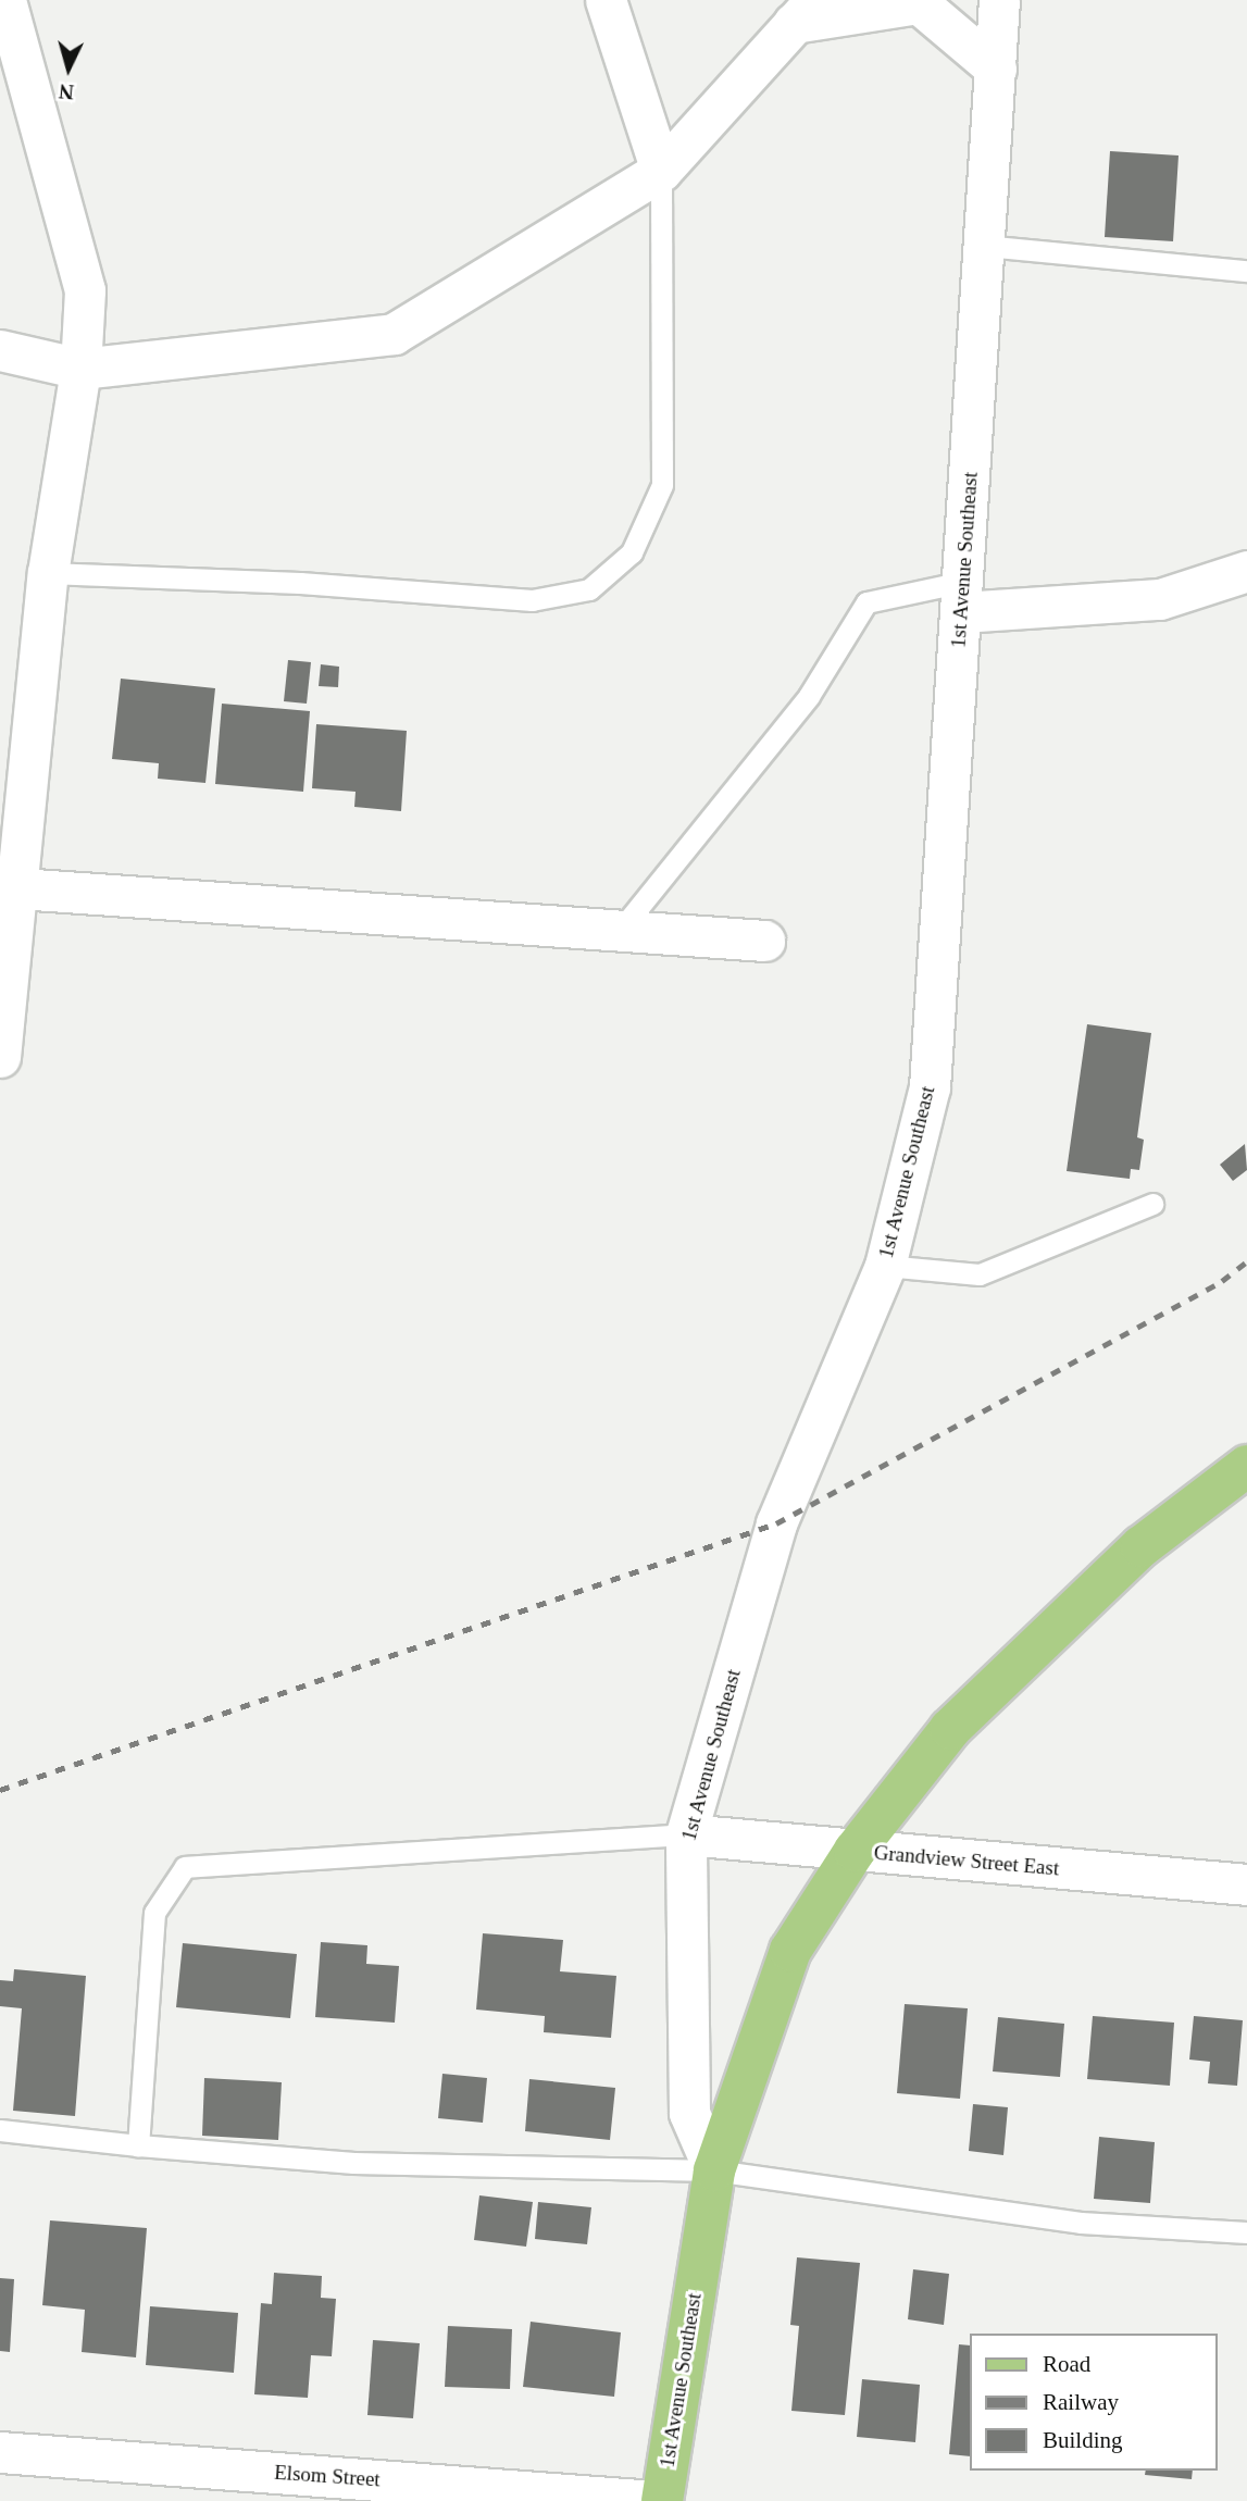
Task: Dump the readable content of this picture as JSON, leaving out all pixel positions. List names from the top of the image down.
{
  "streets": {
    "main road": ["1st Avenue Southeast"],
    "street": ["Grandview Street East", "Elsom Street"]
  },
  "crossings": [
    ["1st Avenue Southeast", "Grandview Street East"]
  ],
  "legend": ["Road", "Railway", "Building"],
  "north": "bottom"
}
